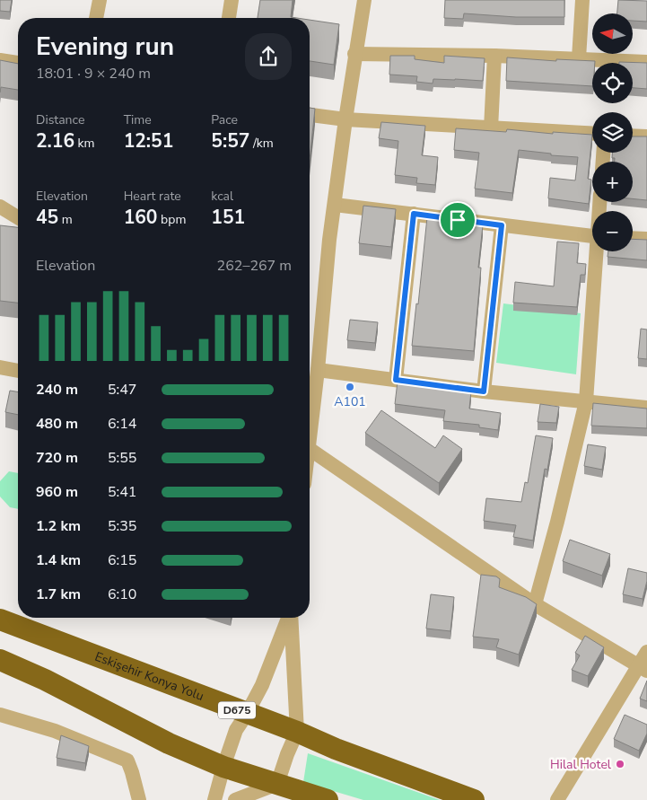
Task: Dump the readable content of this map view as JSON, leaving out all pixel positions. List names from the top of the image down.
{
  "streets": {
    "highway": ["Eskişehir Konya Yolu", "D675"]
  },
  "places": ["A101", "Hilal Hotel"],
  "north": "left",
  "page": {
    "map_buttons": ["+", "−"],
    "heading": ["Evening run", "18:01 · 9 × 240 m"],
    "stats": [
      ["Distance", "2.16 km"],
      ["Time", "12:51"],
      ["Pace", "5:57 /km"],
      ["Elevation", "45 m"],
      ["Heart rate", "160 bpm"],
      ["kcal", "151"]
    ],
    "chart": ["Elevation", "262–267 m"],
    "list": [
      {
        "name": "240 m",
        "note": "5:47"
      },
      {
        "name": "480 m",
        "note": "6:14"
      },
      {
        "name": "720 m",
        "note": "5:55"
      },
      {
        "name": "960 m",
        "note": "5:41"
      },
      {
        "name": "1.2 km",
        "note": "5:35"
      },
      {
        "name": "1.4 km",
        "note": "6:15"
      },
      {
        "name": "1.7 km",
        "note": "6:10"
      }
    ]
  }
}
